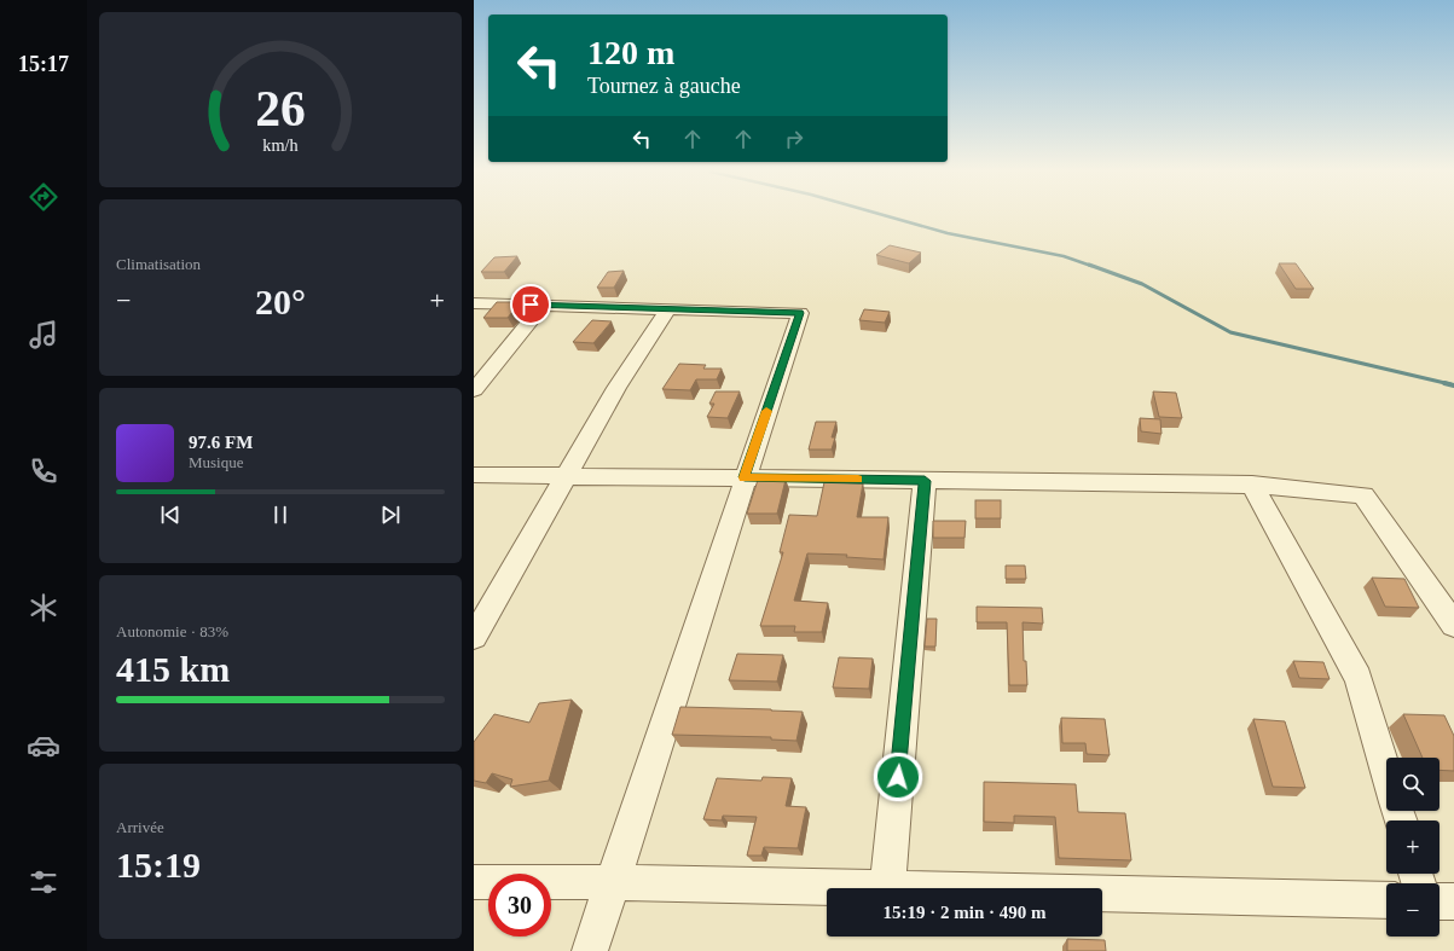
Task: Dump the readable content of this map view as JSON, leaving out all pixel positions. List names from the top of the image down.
{
  "page": {
    "tabs": "15:17",
    "turn": ["120 m", "Tournez à gauche"],
    "tile": [
      "Climatisation",
      ["Autonomie · 83%", "415 km"],
      ["Arrivée", "15:19"]
    ],
    "heat": ["−", "20°", "+"],
    "song": ["97.6 FM", "Musique"],
    "map_buttons": ["+", "−"],
    "limit": "30",
    "trip": "15:19 · 2 min · 490 m",
    "gauge": ["26", "km/h"]
  }
}
